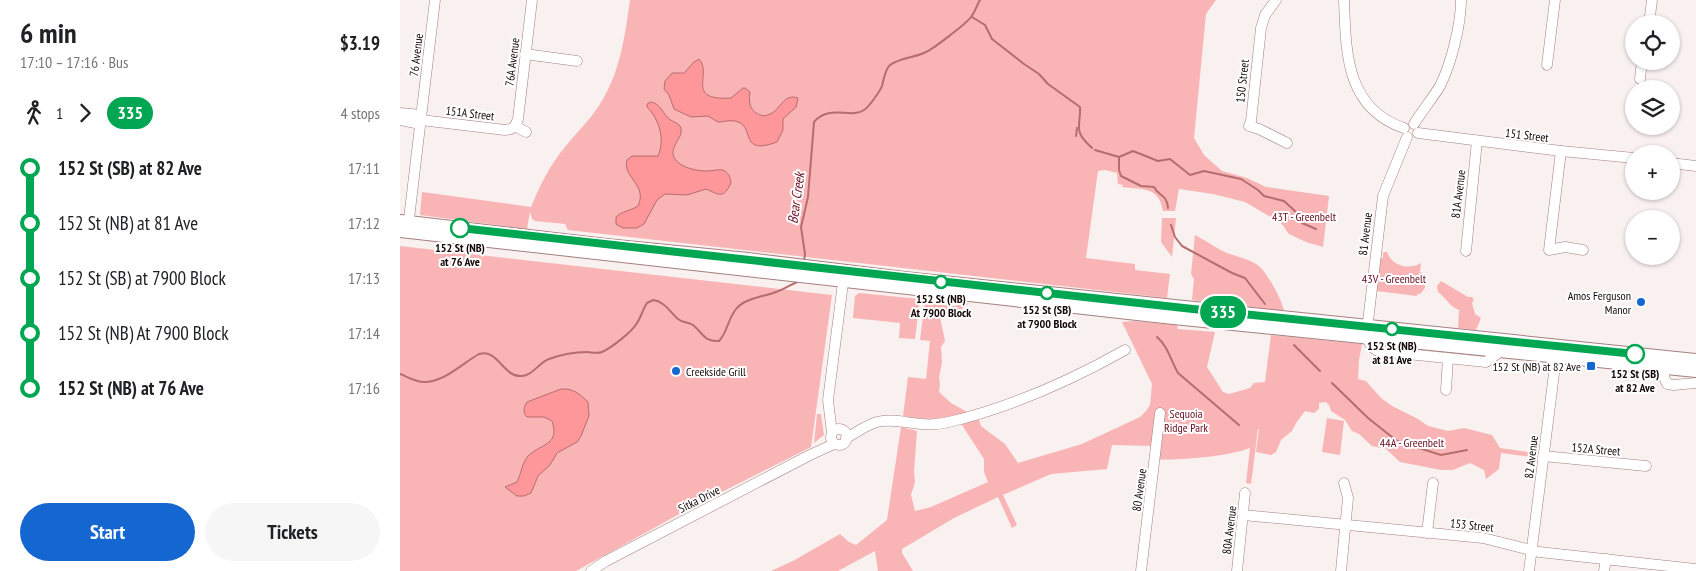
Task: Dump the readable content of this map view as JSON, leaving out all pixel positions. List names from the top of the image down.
{
  "streets": {
    "street": [
      "76 Avenue",
      "76A Avenue",
      "150 Street",
      "151A Street",
      "151 Street",
      "81A Avenue",
      "81 Avenue",
      "152A Street",
      "82 Avenue",
      "80 Avenue",
      "Sitka Drive",
      "153 Street",
      "80A Avenue"
    ]
  },
  "crossings": [
    ["76 Avenue", "151A Street"],
    ["76A Avenue", "151A Street"],
    ["151 Street", "81A Avenue"],
    ["152A Street", "82 Avenue"],
    ["82 Avenue", "153 Street"],
    ["153 Street", "80A Avenue"]
  ],
  "water": ["Bear Creek"],
  "parks": [
    "43T - Greenbelt",
    "43V - Greenbelt",
    "Sequoia Ridge Park",
    "44A - Greenbelt"
  ],
  "places": {
    "other": [
      "152 St (NB) at 76 Ave",
      "152 St (NB) At 7900 Block",
      "152 St (SB) at 7900 Block",
      "Amos Ferguson Manor",
      "152 St (NB) at 81 Ave",
      "152 St (SB) at 82 Ave",
      "Creekside Grill"
    ],
    "transit": ["152 St (NB) at 82 Ave"]
  },
  "lines": ["bus line 335"],
  "page": {
    "heading": ["6 min", "17:10 – 17:16 · Bus", "$3.19"],
    "on_map": "335",
    "map_buttons": ["+", "−"],
    "legs": ["1", "335", "4 stops"],
    "list": [
      {
        "name": "152 St (SB) at 82 Ave",
        "value": "17:11"
      },
      {
        "name": "152 St (NB) at 81 Ave",
        "value": "17:12"
      },
      {
        "name": "152 St (SB) at 7900 Block",
        "value": "17:13"
      },
      {
        "name": "152 St (NB) At 7900 Block",
        "value": "17:14"
      },
      {
        "name": "152 St (NB) at 76 Ave",
        "value": "17:16"
      }
    ],
    "buttons": ["Start", "Tickets"]
  }
}
